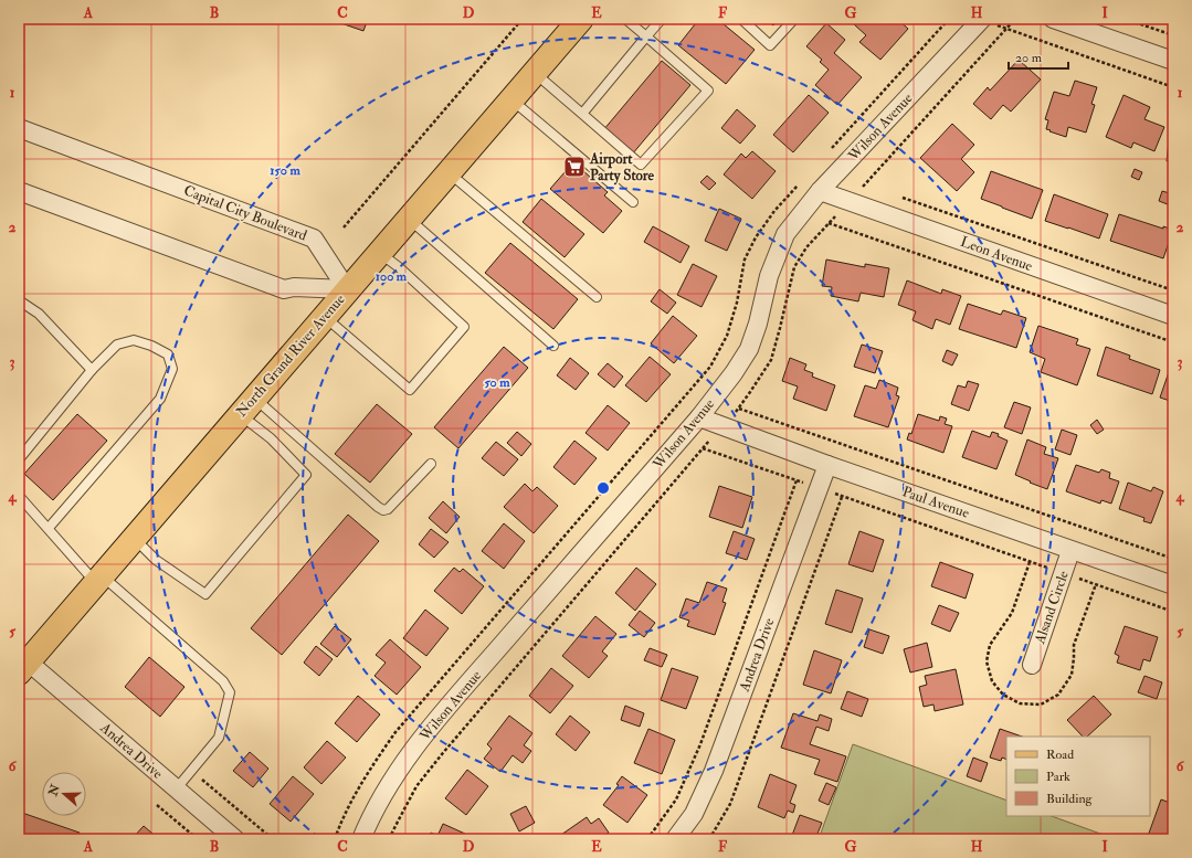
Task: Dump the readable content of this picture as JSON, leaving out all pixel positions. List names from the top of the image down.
{
  "streets": {
    "main road": ["North Grand River Avenue"],
    "street": [
      "Wilson Avenue",
      "Capital City Boulevard",
      "Leon Avenue",
      "Paul Avenue",
      "Alsand Circle",
      "Andrea Drive"
    ]
  },
  "crossings": [
    ["Wilson Avenue", "Leon Avenue"],
    ["Wilson Avenue", "Paul Avenue"],
    ["Capital City Boulevard", "North Grand River Avenue"],
    ["North Grand River Avenue", "Andrea Drive"],
    ["Paul Avenue", "Alsand Circle"],
    ["Paul Avenue", "Andrea Drive"]
  ],
  "places": {
    "supermarket": ["Airport Party Store"]
  },
  "legend": ["Road", "Park", "Building"],
  "scale_bar": "20 m",
  "north": "left",
  "grid": {
    "columns": [
      "A",
      "B",
      "C",
      "D",
      "E",
      "F",
      "G",
      "H",
      "I"
    ],
    "rows": [
      "1",
      "2",
      "3",
      "4",
      "5",
      "6"
    ]
  },
  "rings": ["150 m", "100 m", "50 m"]
}
